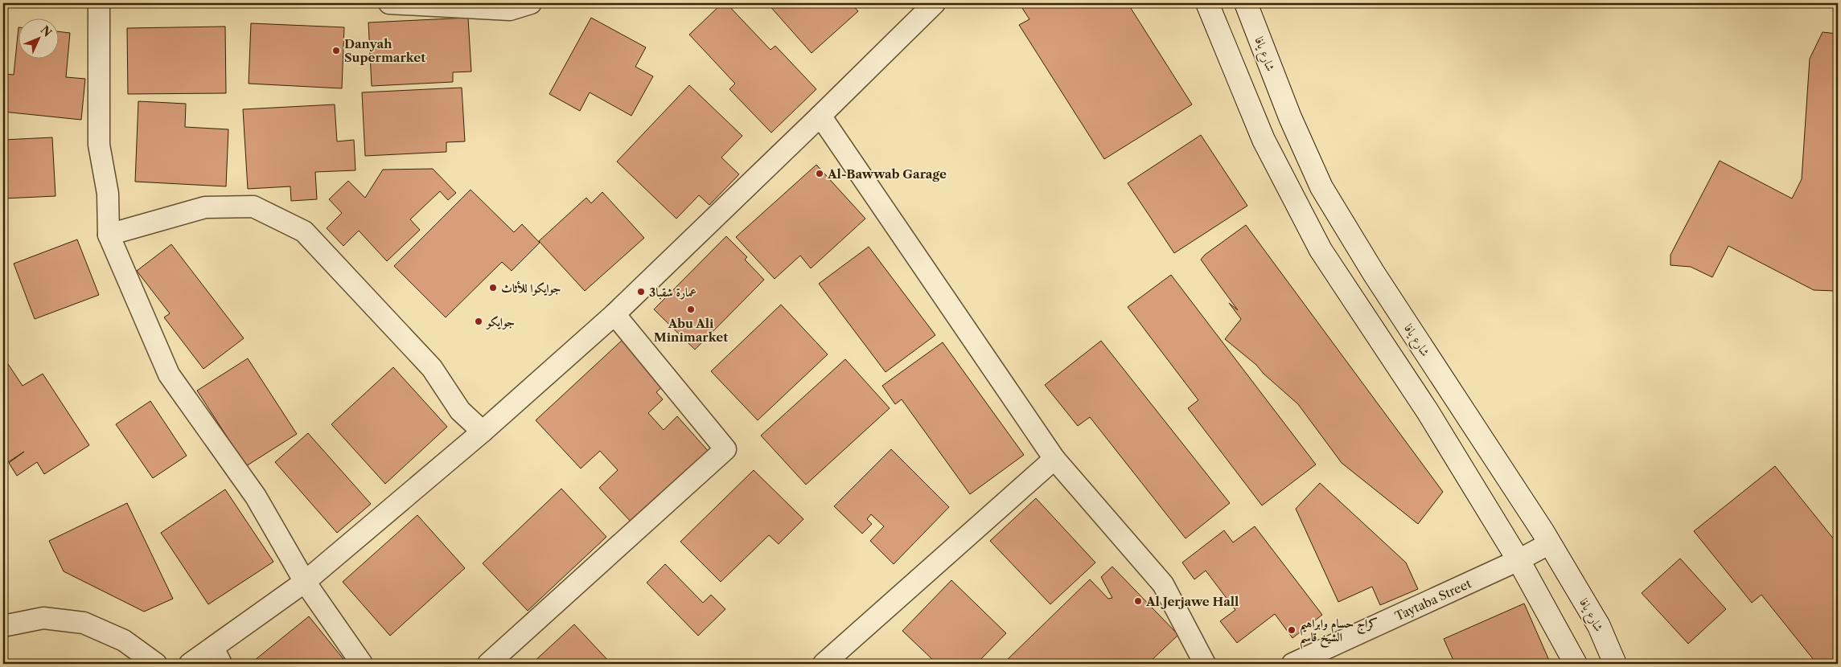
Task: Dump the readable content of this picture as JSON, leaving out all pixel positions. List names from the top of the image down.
{
  "streets": {
    "main road": ["شارع يافا"],
    "street": ["Taytaba Street"]
  },
  "crossings": [
    ["شارع يافا", "Taytaba Street"]
  ],
  "places": [
    "Danyah Supermarket",
    "Al-Bawwab Garage",
    "جوايكوا للأثاث",
    "عمارة شقبا3",
    "Abu Ali Minimarket",
    "جوايكو",
    "Al Jerjawe Hall",
    "كراج حسام وابراهيم الشيخ قاسم"
  ],
  "north": "top right"
}
